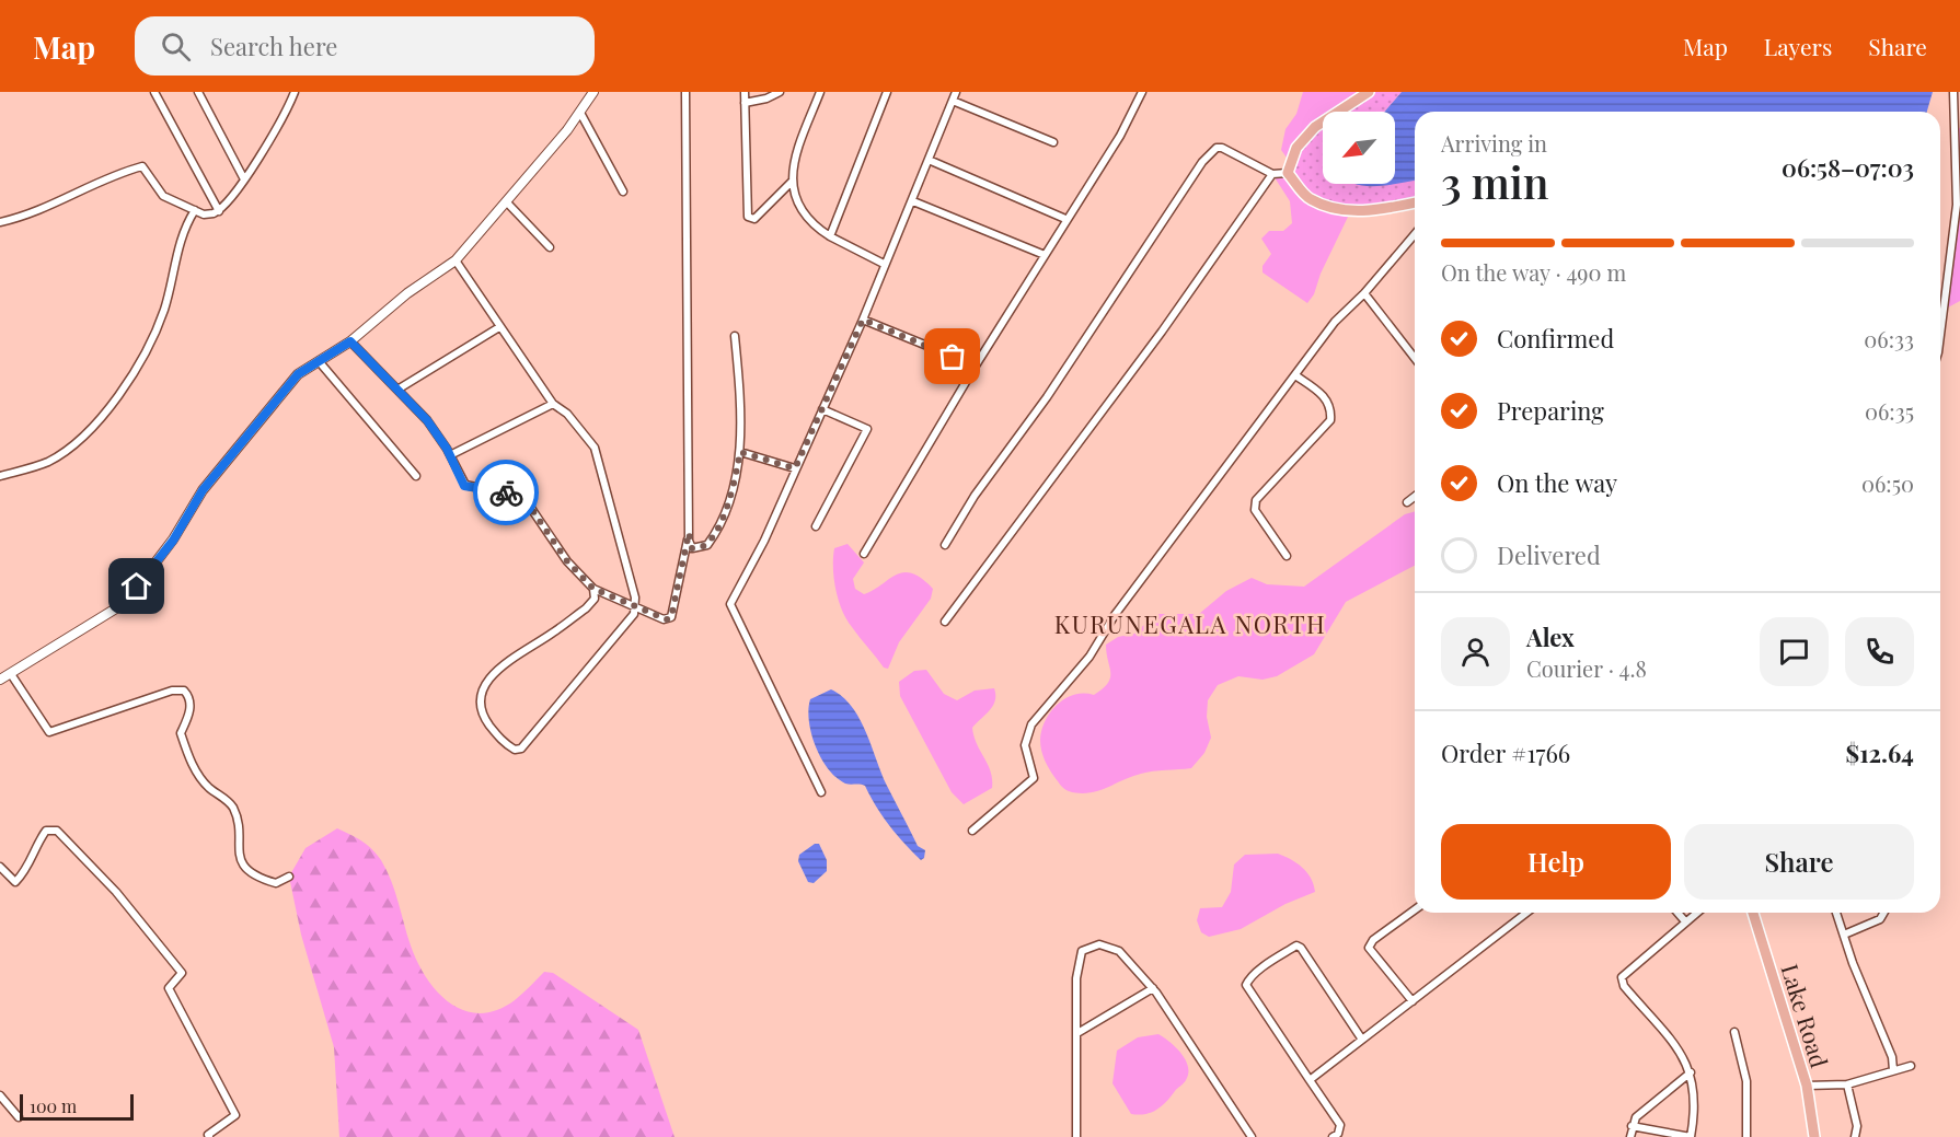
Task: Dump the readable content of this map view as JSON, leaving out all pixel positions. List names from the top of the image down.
{
  "streets": {
    "main road": ["Lake Road"]
  },
  "districts": ["KURUNEGALA NORTH"],
  "scale_bar": "100 m",
  "north": "bottom left",
  "page": {
    "header": "Map",
    "search": "Search here",
    "nav": ["Map", "Layers", "Share"],
    "heading": ["3 min", "Arriving in", "06:58–07:03"],
    "panel": [
      "Alex",
      "Courier · 4.8",
      "Order #1766",
      "$12.64"
    ],
    "bar": "On the way · 490 m",
    "list": [
      ["Confirmed", "06:33"],
      ["Preparing", "06:35"],
      ["On the way", "06:50"],
      "Delivered"
    ],
    "buttons": ["Help", "Share"],
    "scale": "100 m"
  }
}
